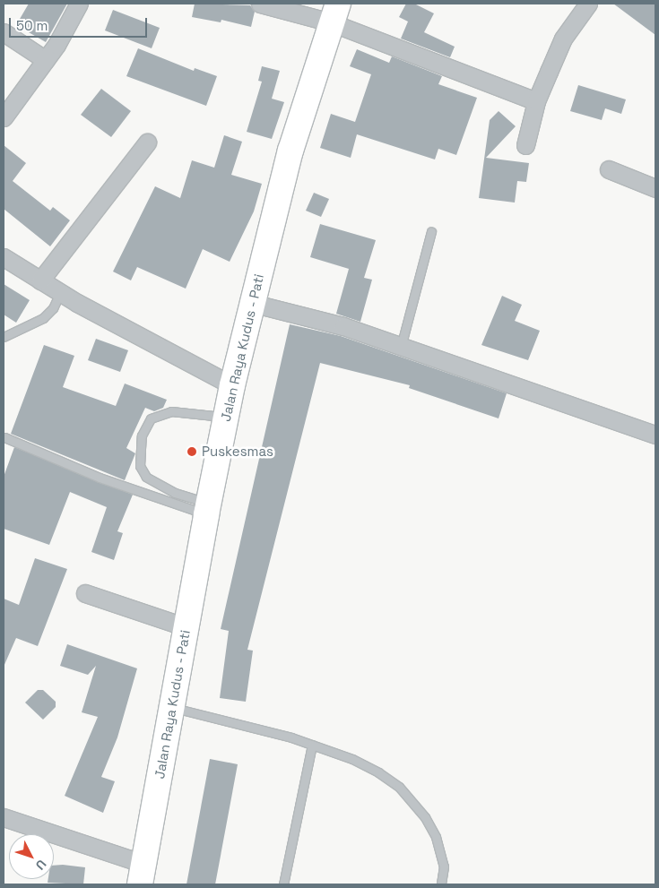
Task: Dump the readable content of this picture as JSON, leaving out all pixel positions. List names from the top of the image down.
{
  "streets": {
    "highway": ["Jalan Raya Kudus - Pati"]
  },
  "places": ["Puskesmas"],
  "scale_bar": "50 m",
  "north": "bottom right"
}
